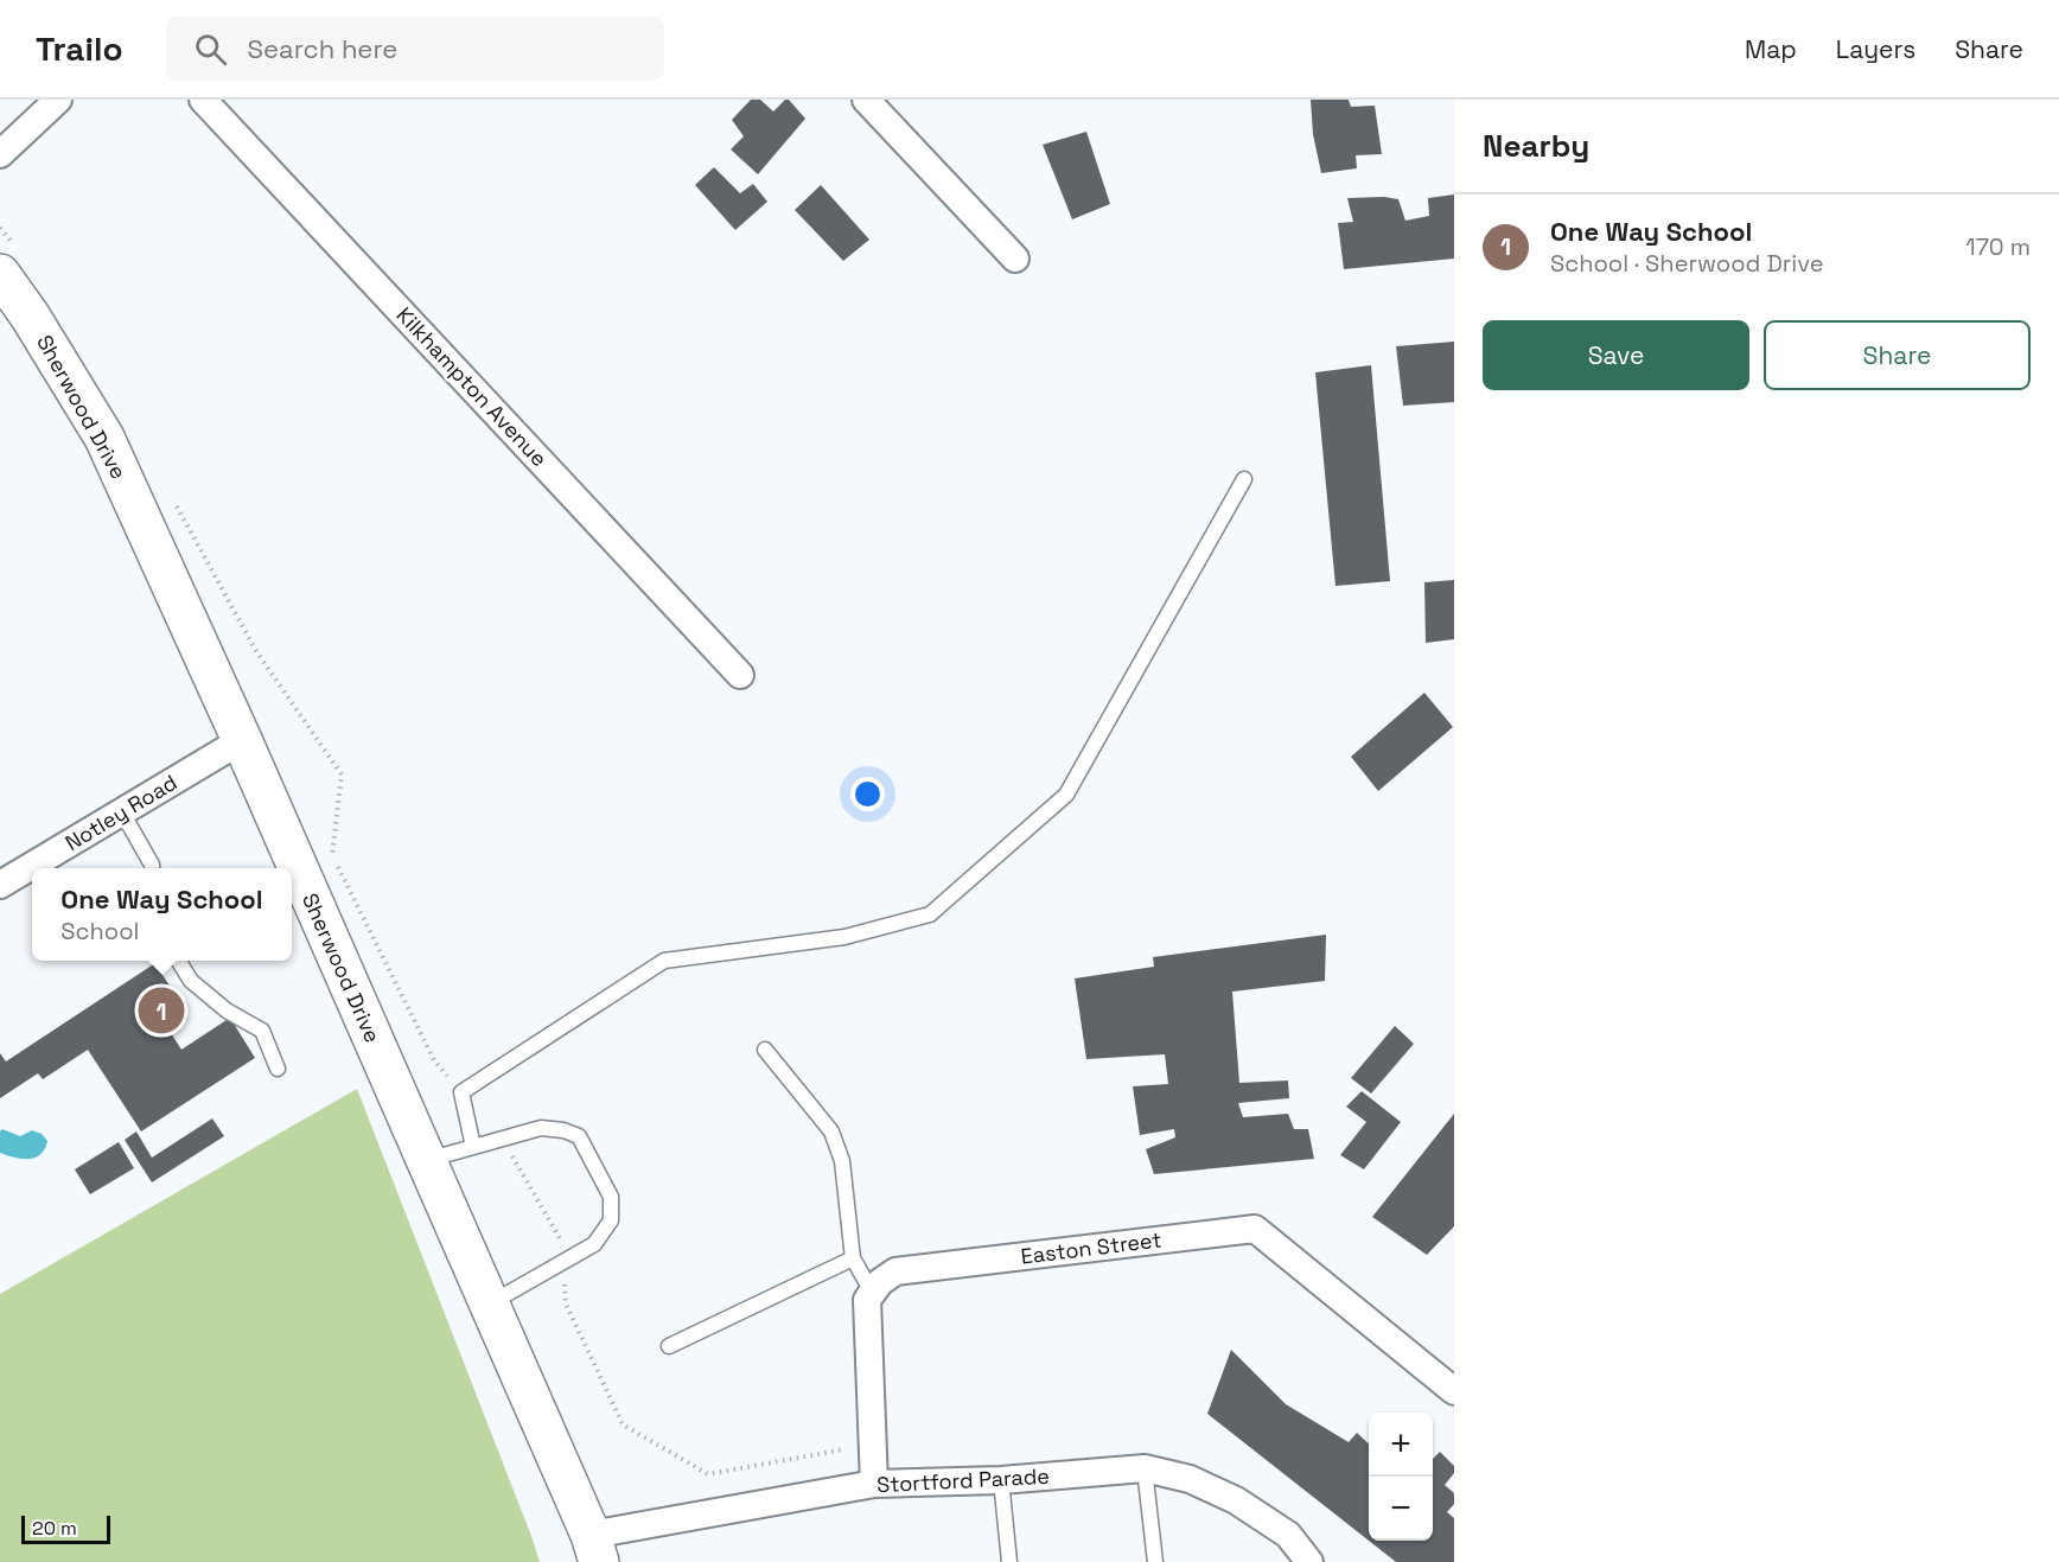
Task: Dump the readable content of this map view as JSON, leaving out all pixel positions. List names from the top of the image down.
{
  "streets": {
    "street": [
      "Kilkhampton Avenue",
      "Sherwood Drive",
      "Notley Road",
      "Easton Street",
      "Stortford Parade"
    ]
  },
  "crossings": [
    ["Sherwood Drive", "Notley Road"],
    ["Sherwood Drive", "Stortford Parade"]
  ],
  "scale_bar": "20 m",
  "page": {
    "header": "Trailo",
    "search": "Search here",
    "nav": ["Map", "Layers", "Share"],
    "heading": "Nearby",
    "list": [
      {
        "mark": "1",
        "name": "One Way School",
        "note": "School · Sherwood Drive",
        "value": "170 m"
      }
    ],
    "buttons": ["Save", "Share"],
    "popup": ["One Way School", "School"],
    "pins": "1",
    "map_buttons": ["+", "−"],
    "scale": "20 m"
  }
}
